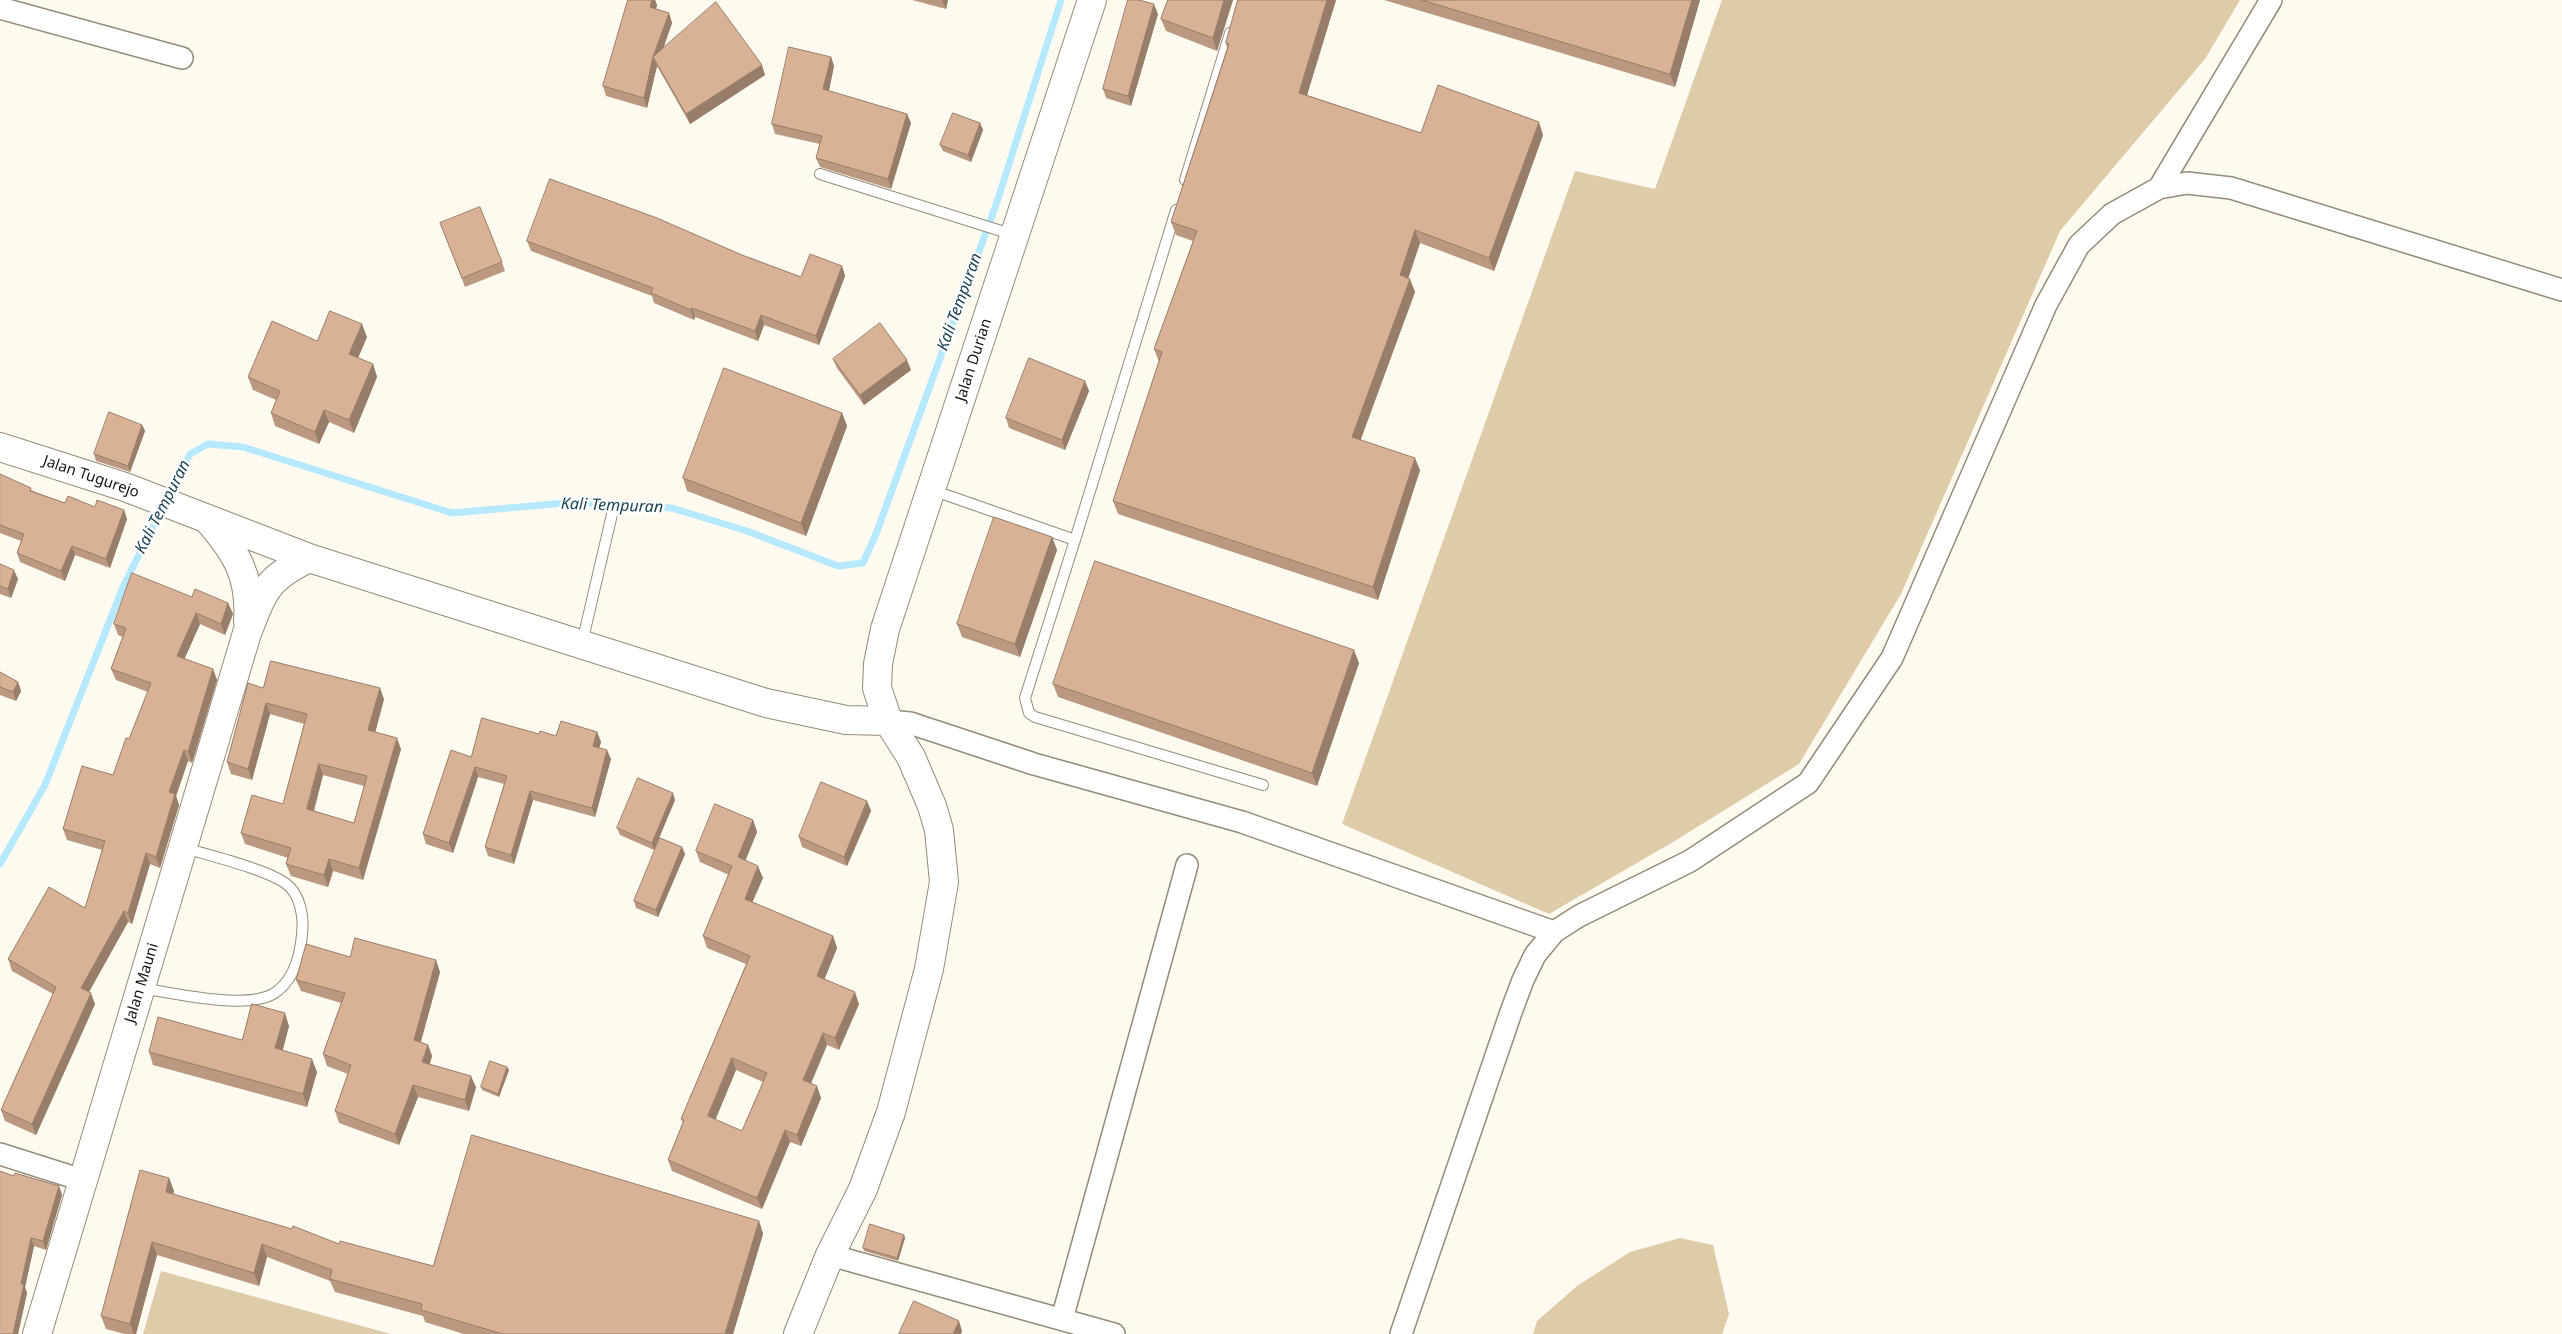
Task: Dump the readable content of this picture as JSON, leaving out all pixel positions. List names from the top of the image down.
{
  "streets": {
    "main road": ["Jalan Durian", "Jalan Tugurejo", "Jalan Mauni"]
  },
  "crossings": [
    ["Jalan Durian", "Jalan Tugurejo"],
    ["Jalan Tugurejo", "Jalan Mauni"]
  ],
  "water": ["Kali Tempuran"]
}
